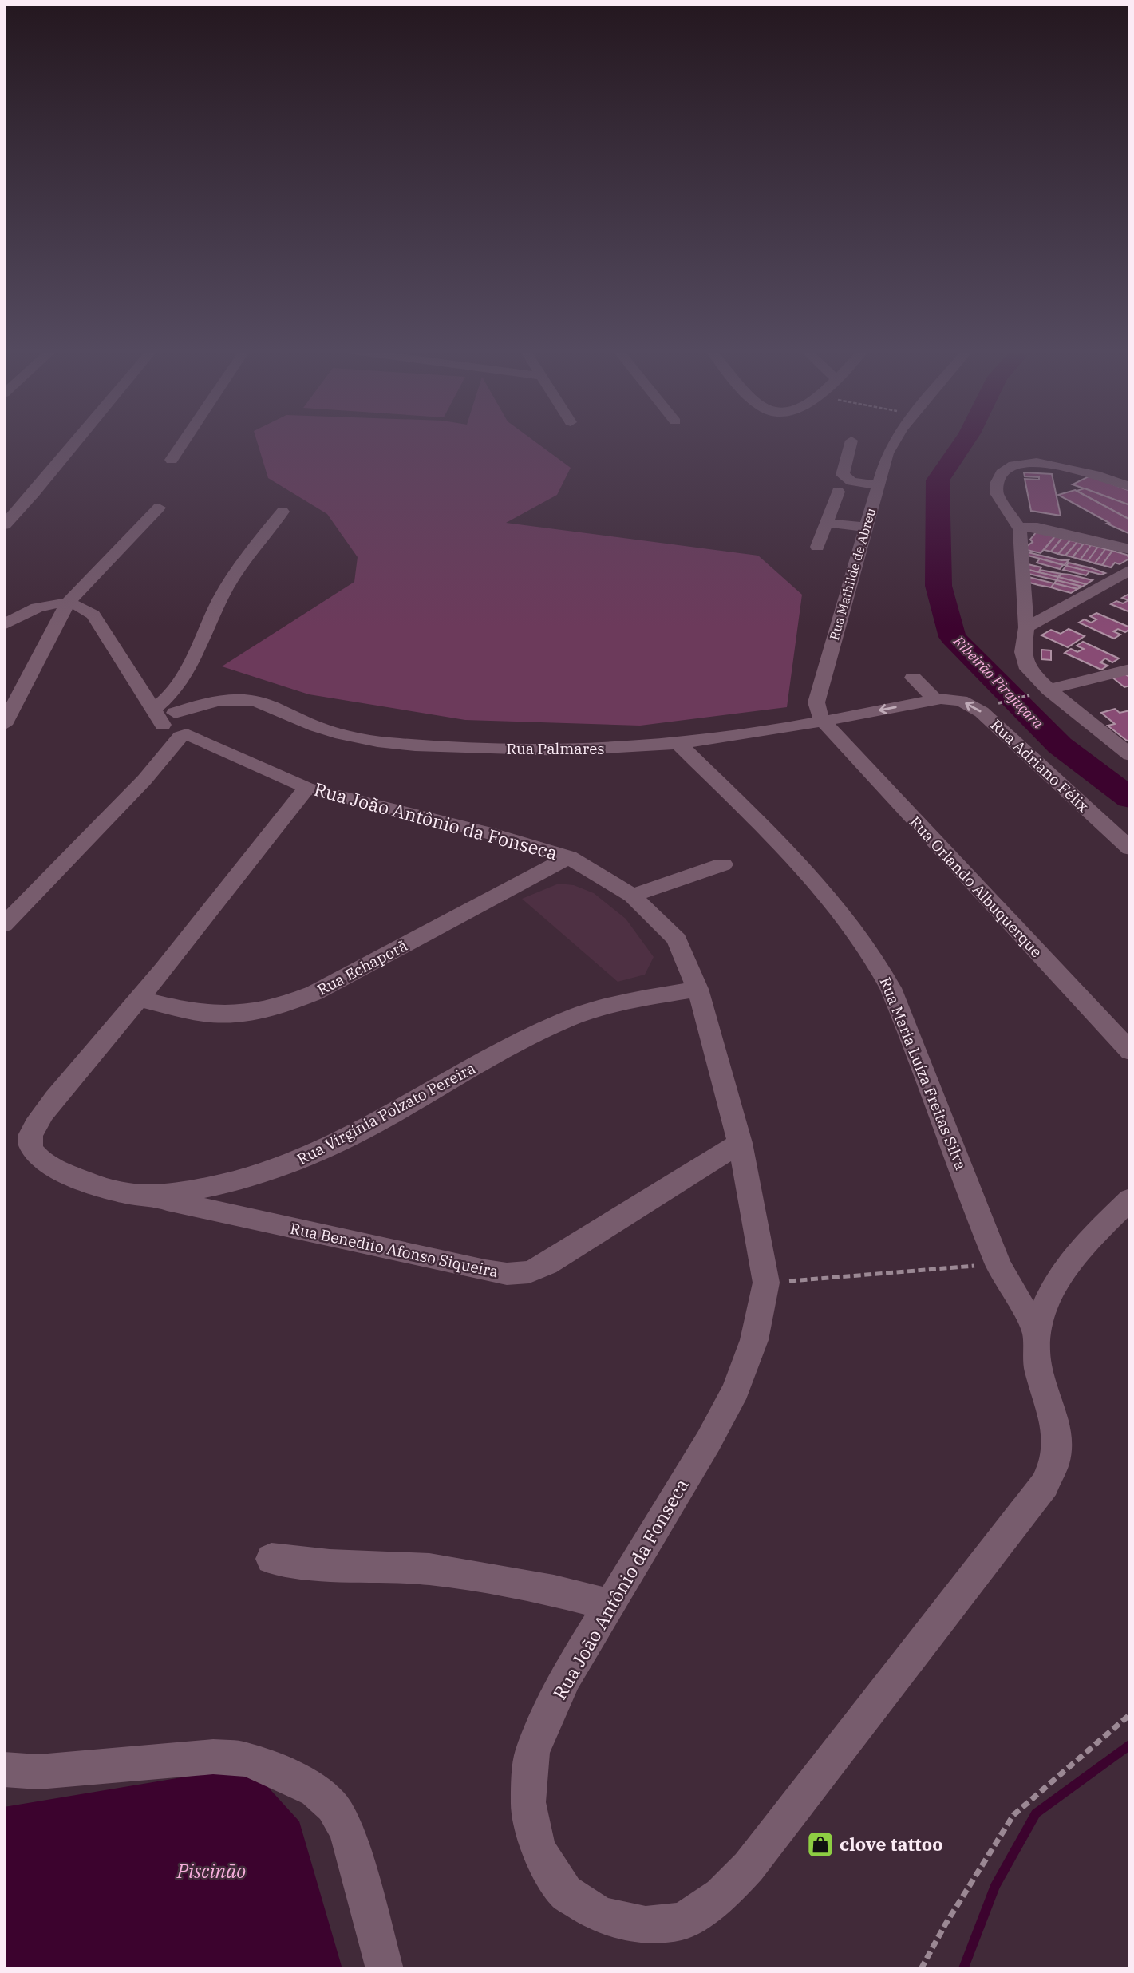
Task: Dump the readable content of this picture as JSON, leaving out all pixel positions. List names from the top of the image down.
{
  "streets": {
    "street": [
      "Rua Mathilde de Abreu",
      "Rua Palmares",
      "Rua Adriano Félix",
      "Rua João Antônio da Fonseca",
      "Rua Orlando Albuquerque",
      "Rua Echaporã",
      "Rua Maria Luíza Freitas Silva",
      "Rua Virgínia Polzato Pereira",
      "Rua Benedito Afonso Siqueira"
    ]
  },
  "crossings": [
    ["Rua Mathilde de Abreu", "Rua Palmares"],
    ["Rua Mathilde de Abreu", "Rua Orlando Albuquerque"],
    ["Rua Palmares", "Rua Adriano Félix"],
    ["Rua Palmares", "Rua João Antônio da Fonseca"],
    ["Rua Palmares", "Rua Orlando Albuquerque"],
    ["Rua Palmares", "Rua Maria Luíza Freitas Silva"],
    ["Rua João Antônio da Fonseca", "Rua Echaporã"],
    ["Rua João Antônio da Fonseca", "Rua Maria Luíza Freitas Silva"],
    ["Rua João Antônio da Fonseca", "Rua Virgínia Polzato Pereira"],
    ["Rua João Antônio da Fonseca", "Rua Benedito Afonso Siqueira"],
    ["Rua Echaporã", "Rua Virgínia Polzato Pereira"],
    ["Rua Virgínia Polzato Pereira", "Rua Benedito Afonso Siqueira"]
  ],
  "water": ["Ribeirão Pirajuçara", "Piscinão"],
  "places": {
    "shop": ["clove tattoo"]
  }
}
